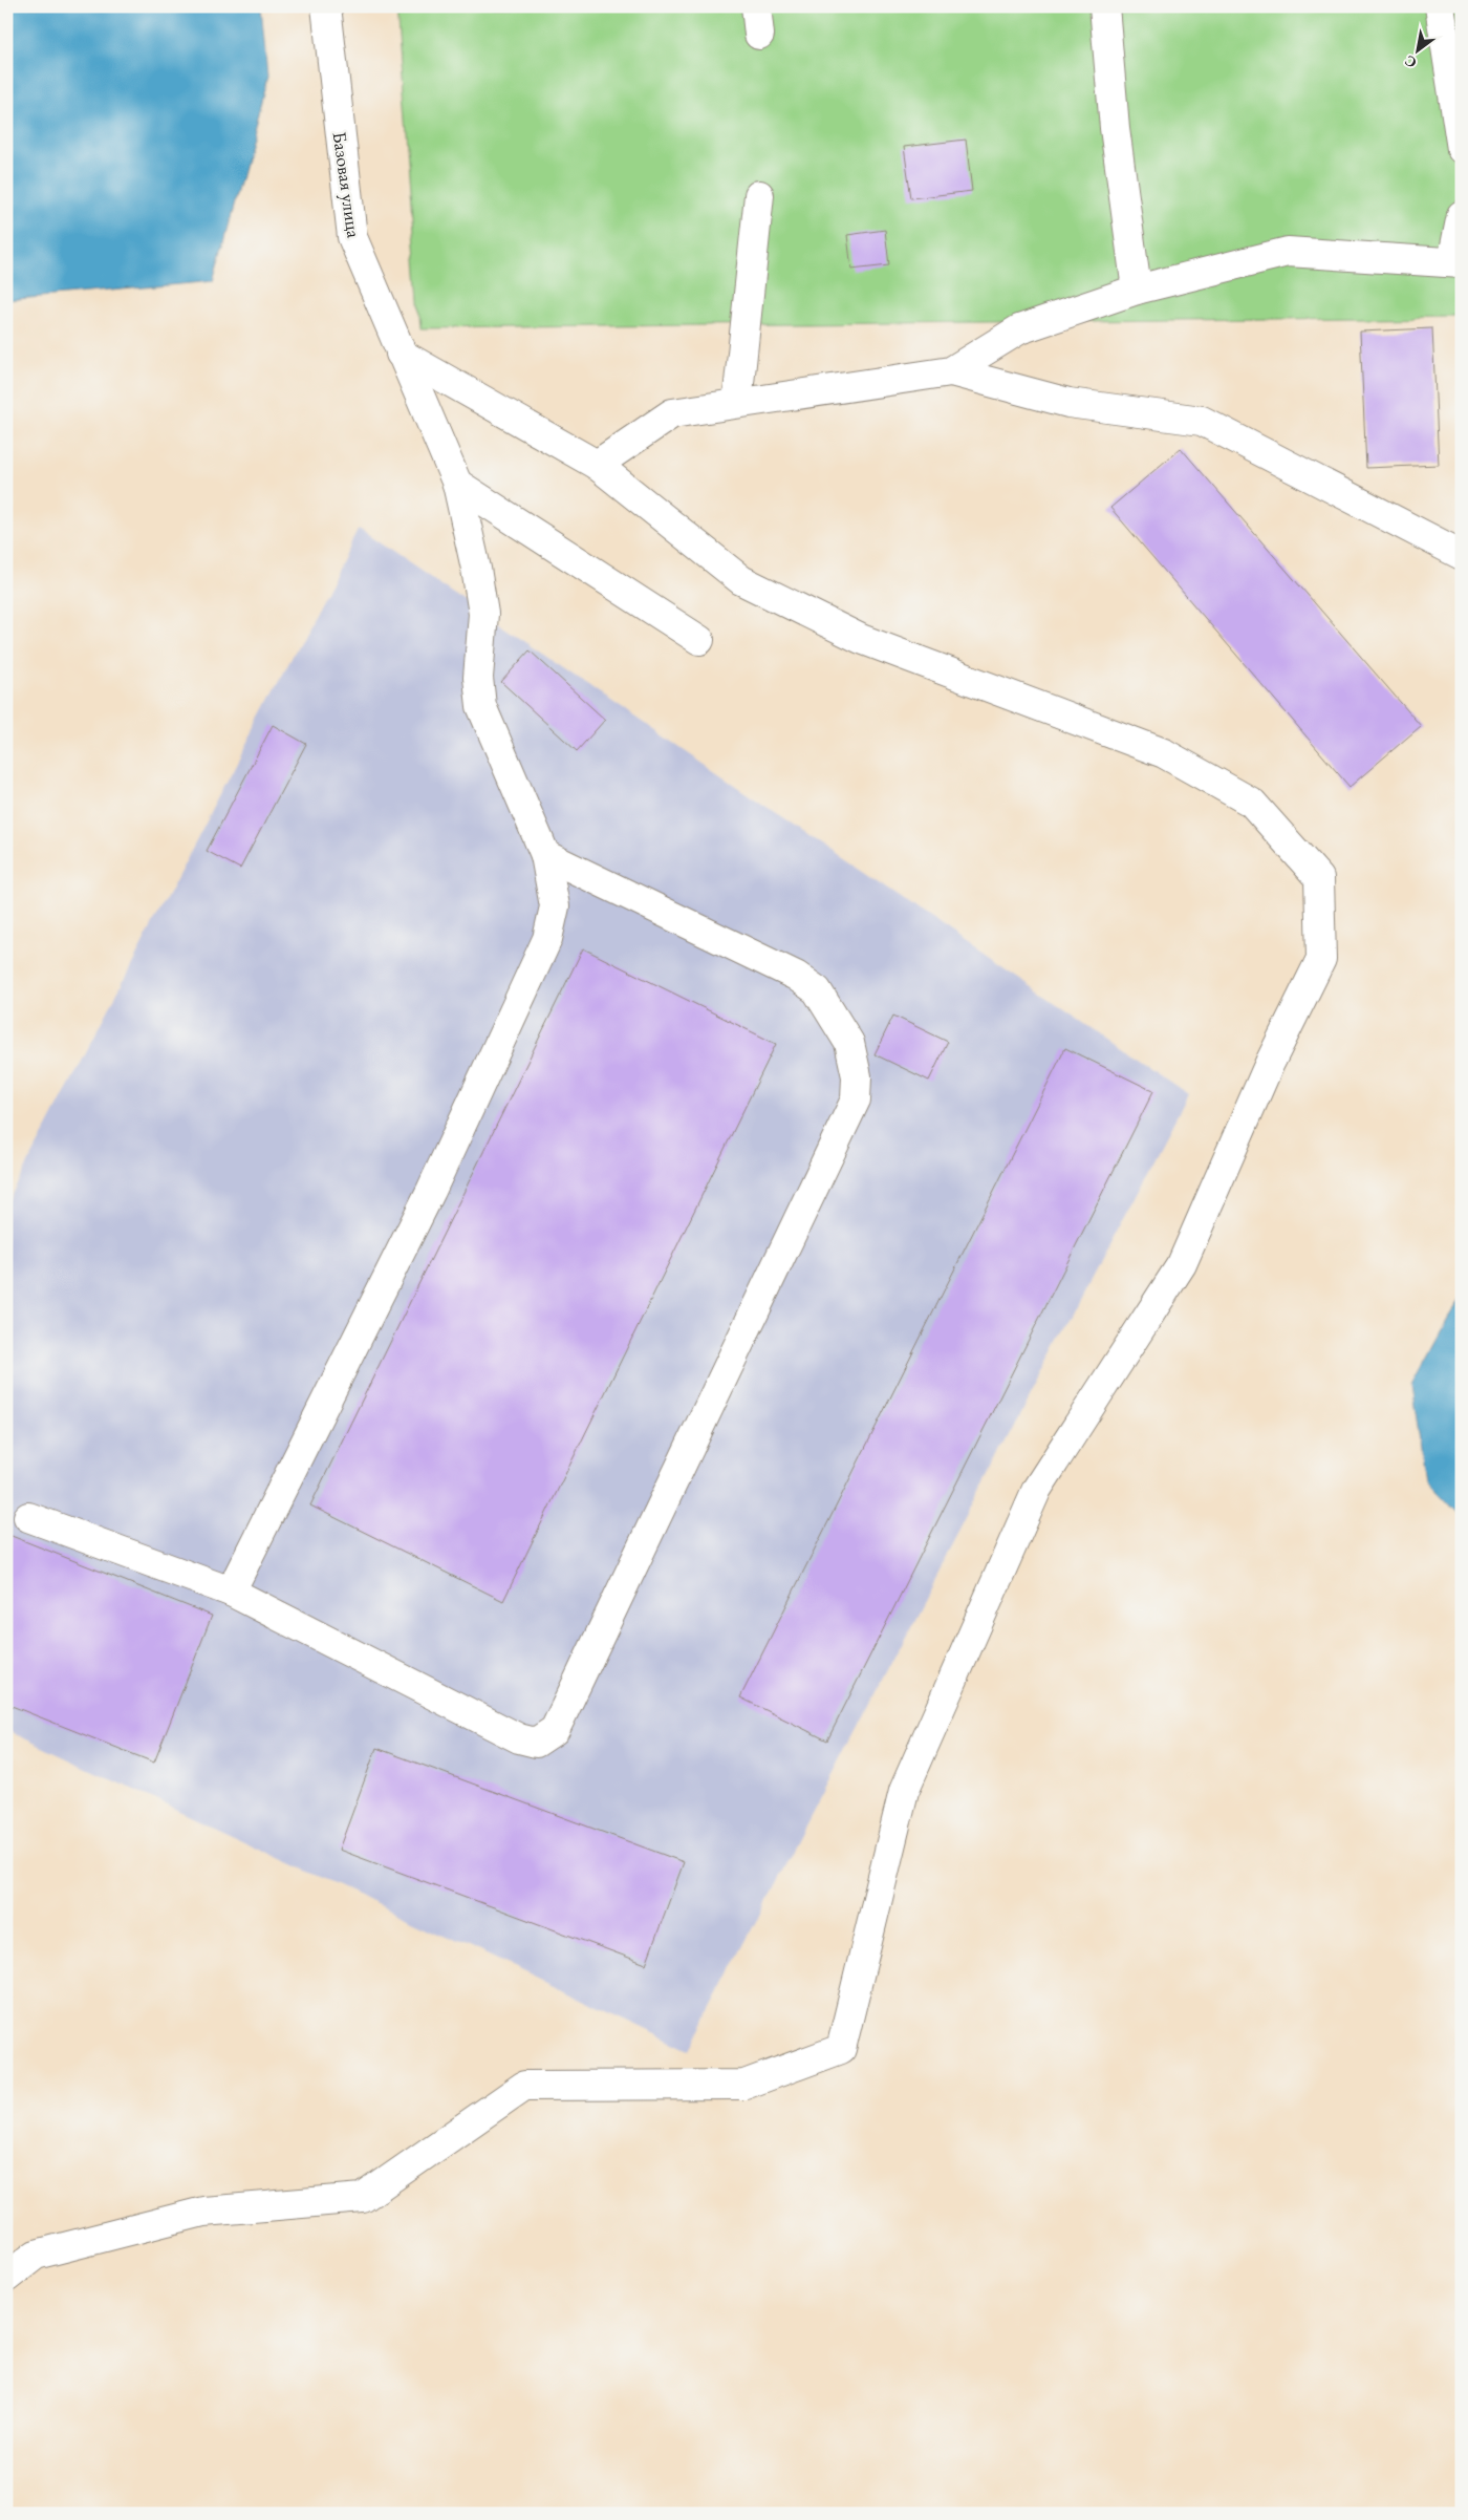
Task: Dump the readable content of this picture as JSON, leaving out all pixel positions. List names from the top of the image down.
{
  "streets": {
    "street": ["Базовая улица"]
  },
  "north": "bottom left"
}
